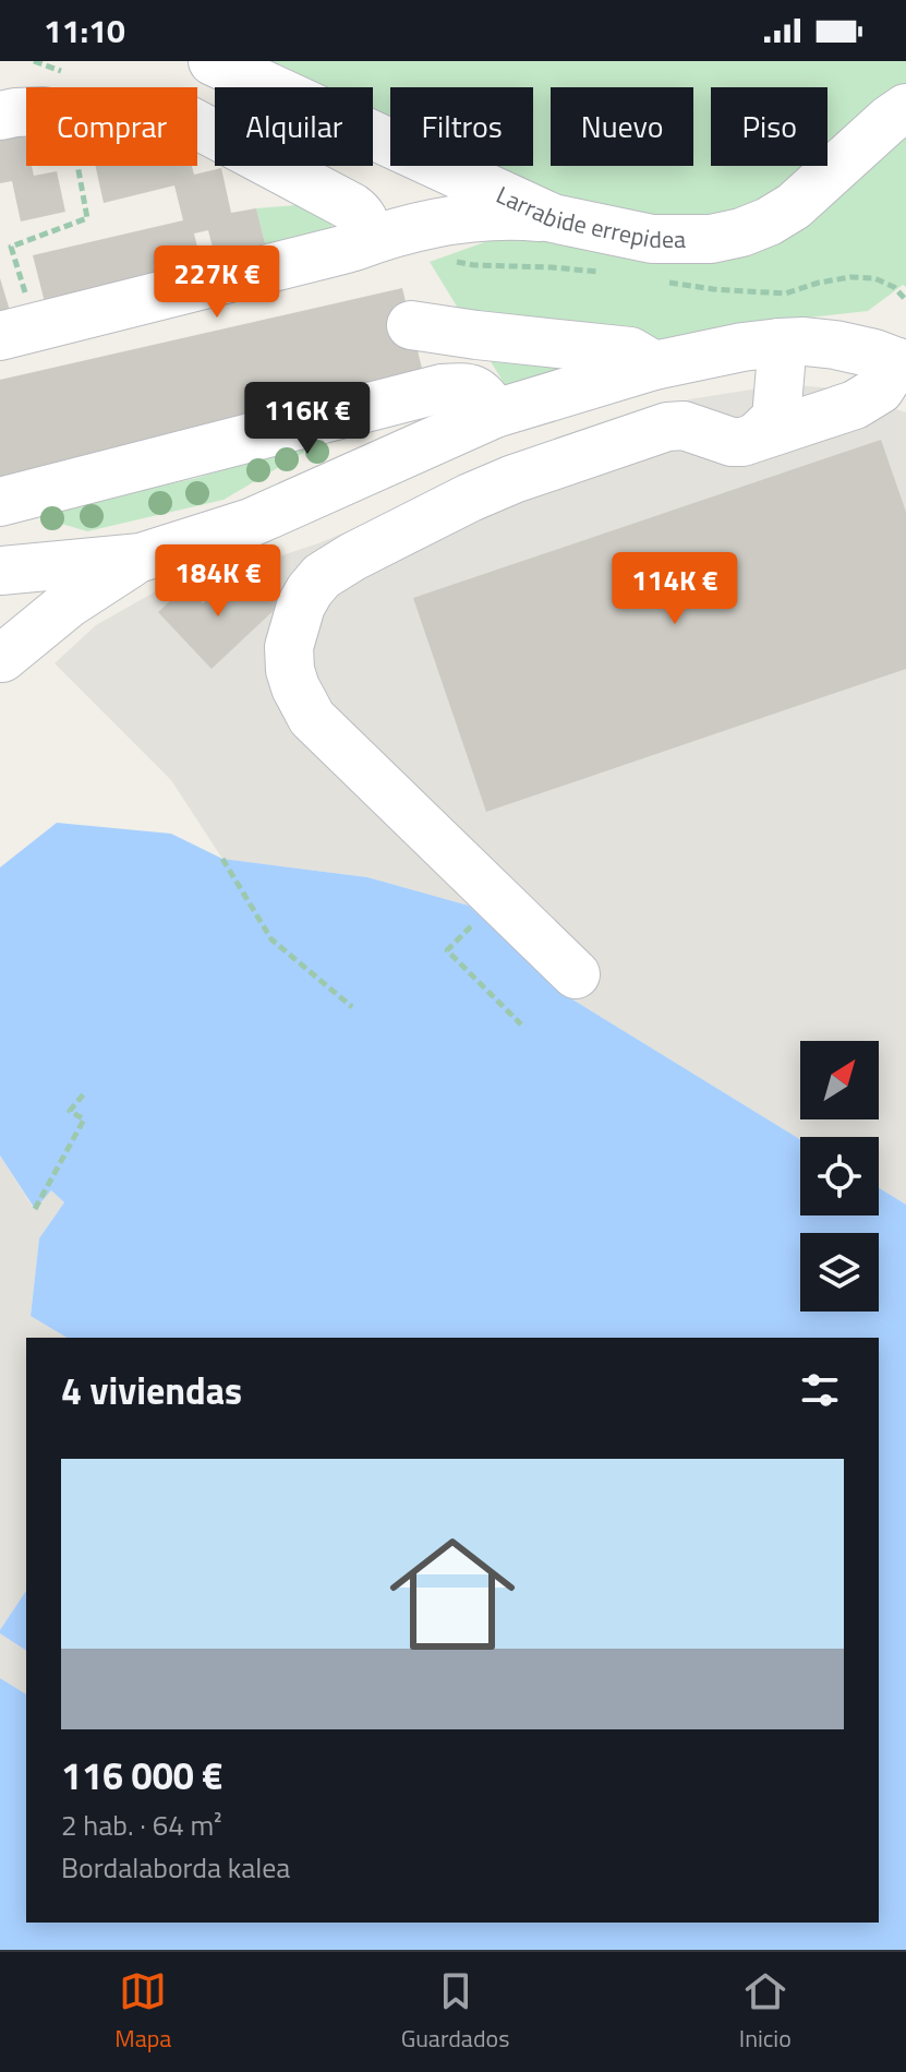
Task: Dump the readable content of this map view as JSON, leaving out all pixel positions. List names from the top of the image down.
{
  "streets": {
    "street": ["Larrabide errepidea"]
  },
  "north": "top right",
  "page": {
    "status": "11:10",
    "chip": [
      "Comprar",
      "Alquilar",
      "Filtros",
      "Nuevo",
      "Piso"
    ],
    "price": [
      "227K €",
      "116K €",
      "184K €",
      "114K €"
    ],
    "heading": "4 viviendas",
    "list": [
      {
        "name": "116 000 €",
        "note": "2 hab. · 64 m² · Bordalaborda kalea"
      }
    ],
    "tabs": ["Mapa", "Guardados", "Inicio"]
  }
}
